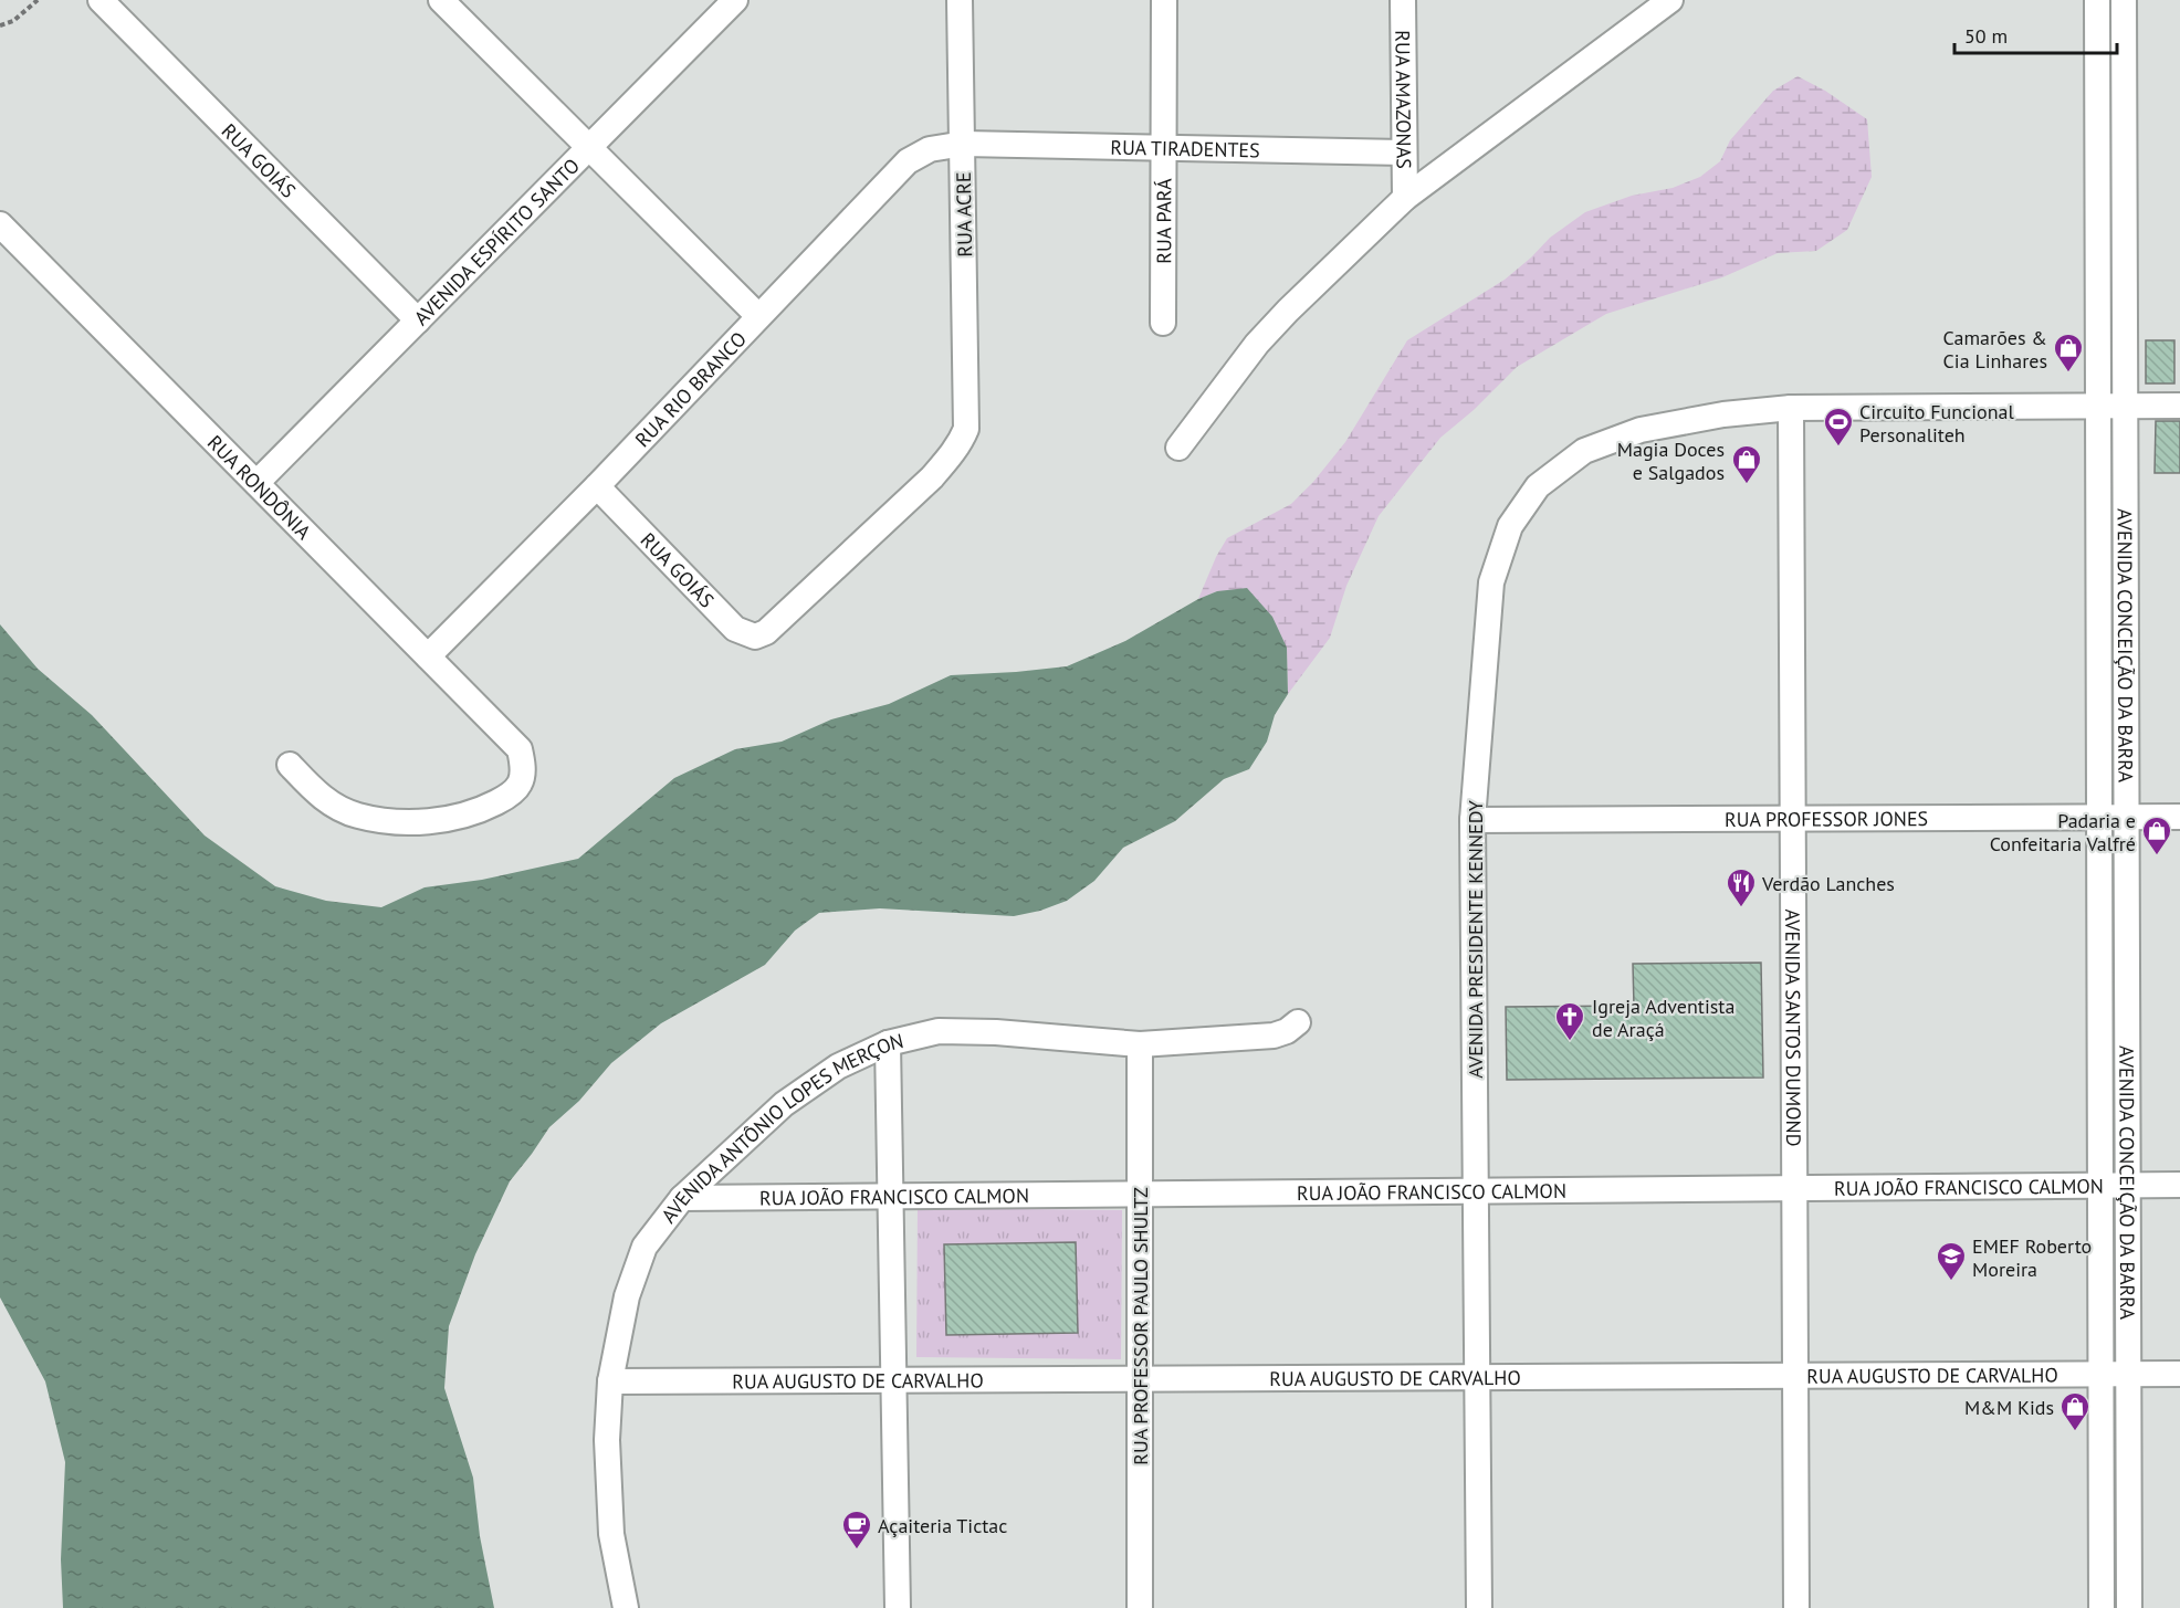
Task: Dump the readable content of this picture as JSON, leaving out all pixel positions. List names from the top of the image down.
{
  "streets": {
    "street": [
      "RUA AMAZONAS",
      "RUA TIRADENTES",
      "RUA GOIÁS",
      "RUA ACRE",
      "RUA PARÁ",
      "AVENIDA ESPÍRITO SANTO",
      "RUA RIO BRANCO",
      "RUA RONDÔNIA",
      "AVENIDA CONCEIÇÃO DA BARRA",
      "RUA PROFESSOR JONES",
      "AVENIDA PRESIDENTE KENNEDY",
      "AVENIDA SANTOS DUMOND",
      "AVENIDA ANTÔNIO LOPES MERÇON",
      "RUA JOÃO FRANCISCO CALMON",
      "RUA PROFESSOR PAULO SHULTZ",
      "RUA AUGUSTO DE CARVALHO"
    ]
  },
  "crossings": [
    ["RUA AMAZONAS", "RUA TIRADENTES"],
    ["RUA TIRADENTES", "RUA ACRE"],
    ["RUA TIRADENTES", "RUA PARÁ"],
    ["RUA TIRADENTES", "RUA RIO BRANCO"],
    ["RUA GOIÁS", "RUA ACRE"],
    ["RUA GOIÁS", "AVENIDA ESPÍRITO SANTO"],
    ["RUA GOIÁS", "RUA RIO BRANCO"],
    ["RUA ACRE", "RUA RIO BRANCO"],
    ["AVENIDA ESPÍRITO SANTO", "RUA RONDÔNIA"],
    ["RUA RIO BRANCO", "RUA RONDÔNIA"],
    ["AVENIDA CONCEIÇÃO DA BARRA", "RUA PROFESSOR JONES"],
    ["AVENIDA CONCEIÇÃO DA BARRA", "AVENIDA PRESIDENTE KENNEDY"],
    ["AVENIDA CONCEIÇÃO DA BARRA", "RUA JOÃO FRANCISCO CALMON"],
    ["AVENIDA CONCEIÇÃO DA BARRA", "RUA AUGUSTO DE CARVALHO"],
    ["RUA PROFESSOR JONES", "AVENIDA PRESIDENTE KENNEDY"],
    ["RUA PROFESSOR JONES", "AVENIDA SANTOS DUMOND"],
    ["AVENIDA PRESIDENTE KENNEDY", "AVENIDA SANTOS DUMOND"],
    ["AVENIDA PRESIDENTE KENNEDY", "RUA JOÃO FRANCISCO CALMON"],
    ["AVENIDA PRESIDENTE KENNEDY", "RUA AUGUSTO DE CARVALHO"],
    ["AVENIDA SANTOS DUMOND", "RUA JOÃO FRANCISCO CALMON"],
    ["AVENIDA SANTOS DUMOND", "RUA AUGUSTO DE CARVALHO"],
    ["AVENIDA ANTÔNIO LOPES MERÇON", "RUA JOÃO FRANCISCO CALMON"],
    ["AVENIDA ANTÔNIO LOPES MERÇON", "RUA PROFESSOR PAULO SHULTZ"],
    ["AVENIDA ANTÔNIO LOPES MERÇON", "RUA AUGUSTO DE CARVALHO"],
    ["RUA JOÃO FRANCISCO CALMON", "RUA PROFESSOR PAULO SHULTZ"],
    ["RUA PROFESSOR PAULO SHULTZ", "RUA AUGUSTO DE CARVALHO"]
  ],
  "places": {
    "shop": [
      "Camarões & Cia Linhares",
      "Magia Doces e Salgados",
      "Padaria e Confeitaria Valfré",
      "M&M Kids"
    ],
    "sports": ["Circuito Funcional Personaliteh"],
    "restaurant": ["Verdão Lanches"],
    "church": ["Igreja Adventista de Araçá"],
    "school or university": ["EMEF Roberto Moreira"],
    "cafe": ["Açaiteria Tictac"]
  },
  "scale_bar": "50 m"
}
